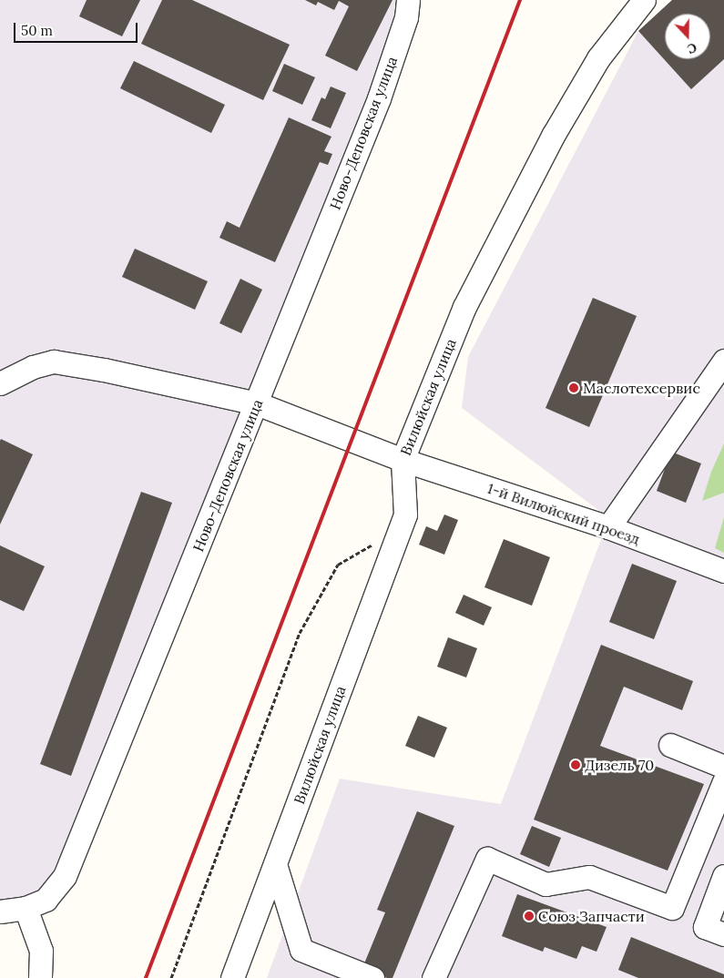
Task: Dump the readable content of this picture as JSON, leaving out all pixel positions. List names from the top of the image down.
{
  "streets": {
    "street": ["Ново-Деповская улица", "Вилюйская улица", "1-й Вилюйский проезд"]
  },
  "crossings": [
    ["Ново-Деповская улица", "1-й Вилюйский проезд"],
    ["Вилюйская улица", "1-й Вилюйский проезд"]
  ],
  "places": ["Маслотехсервис", "Дизель 70", "Союз Запчасти"],
  "scale_bar": "50 m",
  "north": "bottom"
}
